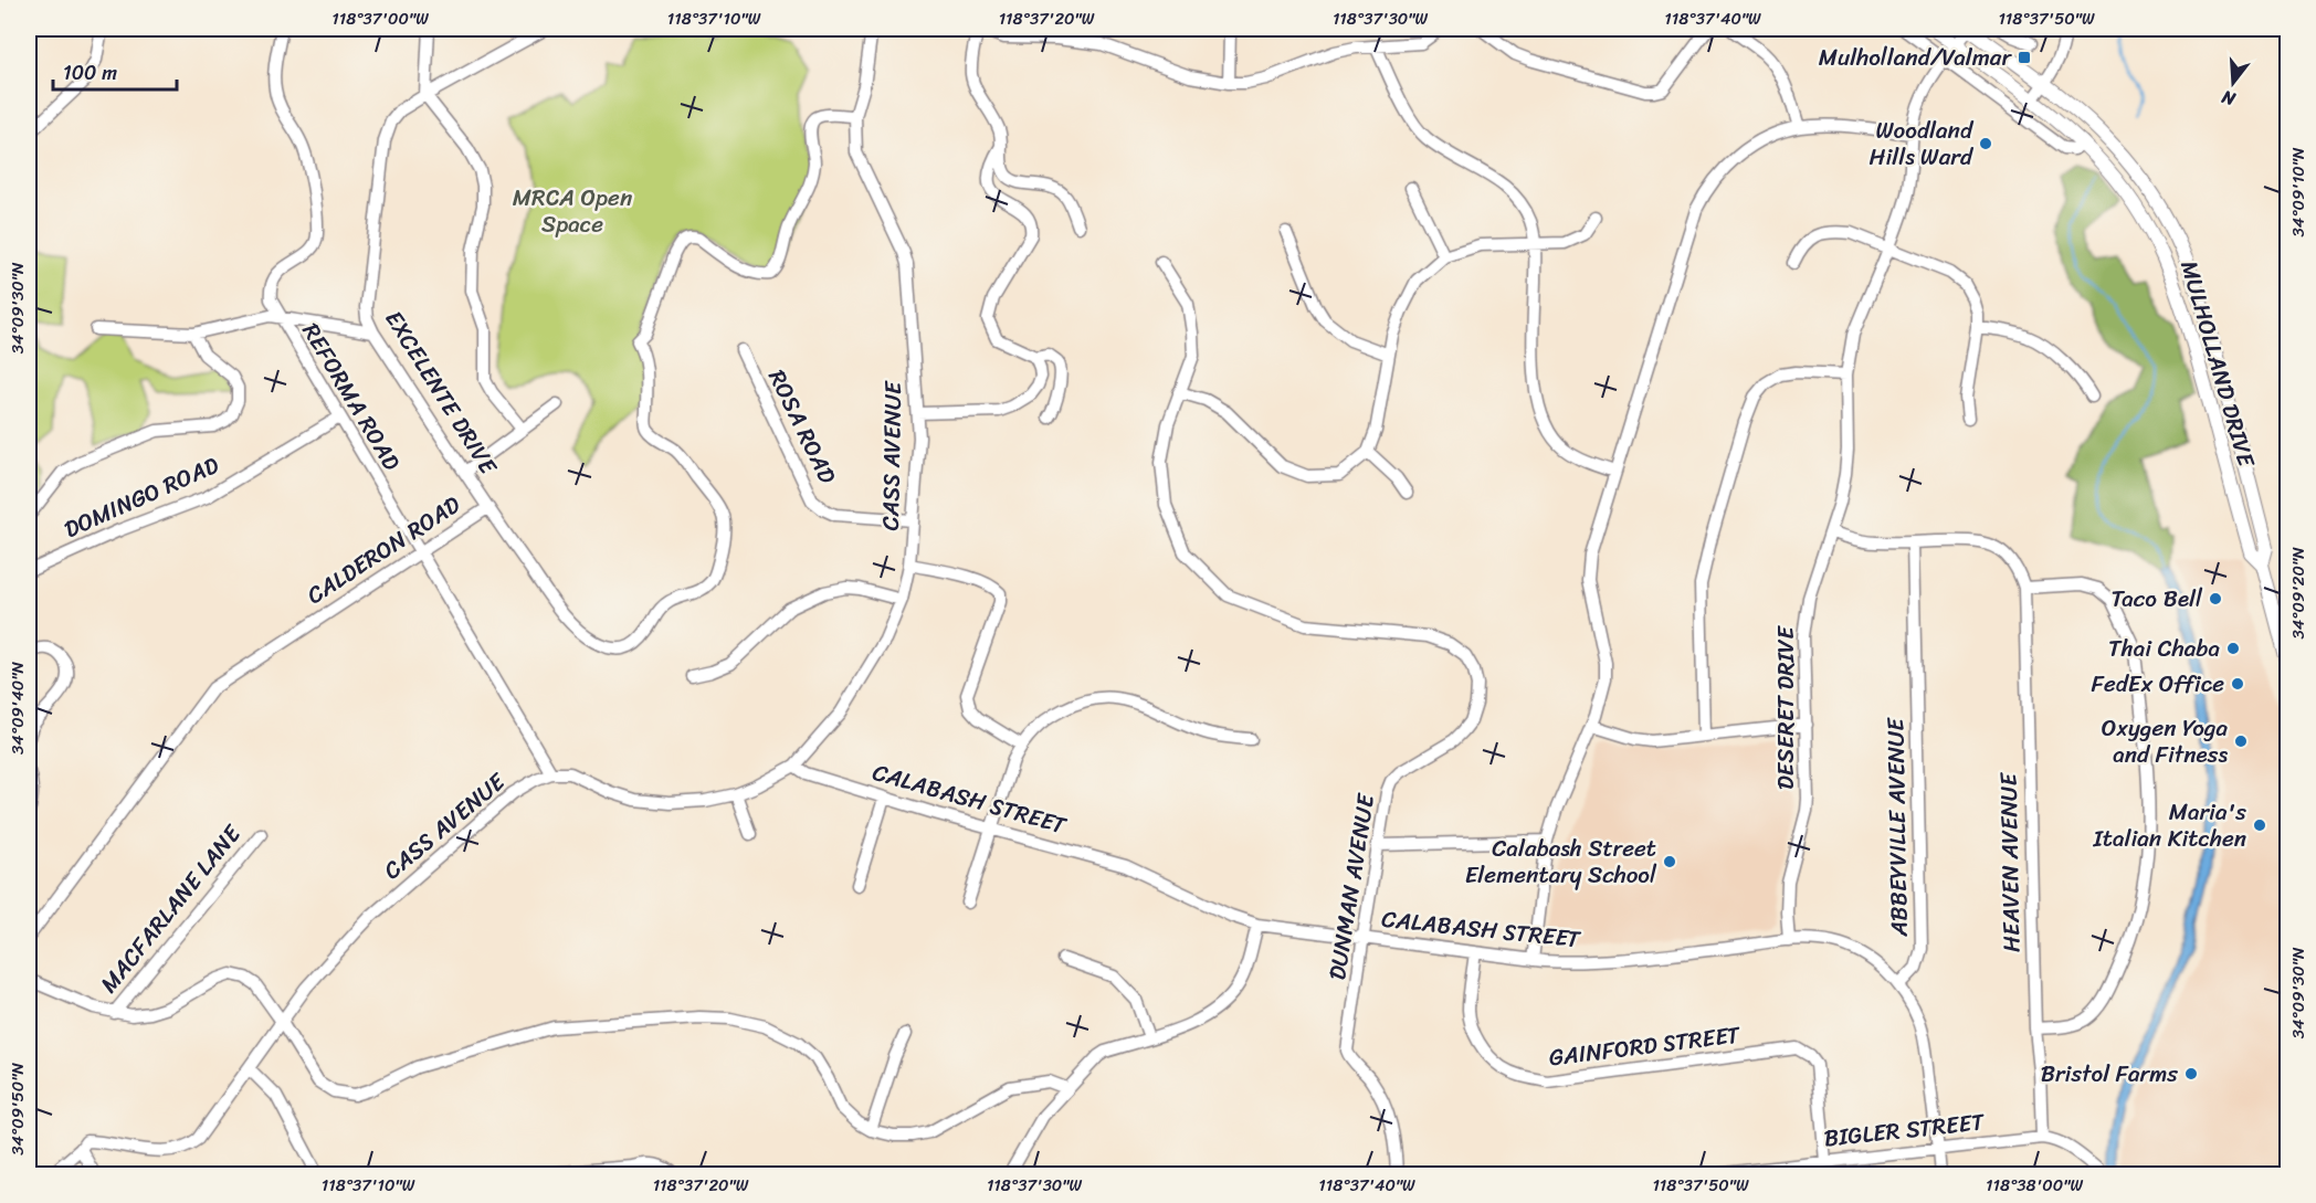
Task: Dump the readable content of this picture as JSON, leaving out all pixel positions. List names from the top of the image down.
{
  "streets": {
    "main road": ["MULHOLLAND DRIVE"],
    "street": [
      "EXCELENTE DRIVE",
      "REFORMA ROAD",
      "ROSA ROAD",
      "CASS AVENUE",
      "DOMINGO ROAD",
      "CALDERON ROAD",
      "DESERET DRIVE",
      "CALABASH STREET",
      "ABBEYVILLE AVENUE",
      "HEAVEN AVENUE",
      "DUNMAN AVENUE",
      "MACFARLANE LANE",
      "GAINFORD STREET",
      "BIGLER STREET"
    ]
  },
  "crossings": [
    ["MULHOLLAND DRIVE", "DESERET DRIVE"],
    ["EXCELENTE DRIVE", "CALDERON ROAD"],
    ["REFORMA ROAD", "CASS AVENUE"],
    ["REFORMA ROAD", "DOMINGO ROAD"],
    ["REFORMA ROAD", "CALDERON ROAD"],
    ["ROSA ROAD", "CASS AVENUE"],
    ["CASS AVENUE", "CALDERON ROAD"],
    ["CASS AVENUE", "CALABASH STREET"],
    ["DESERET DRIVE", "CALABASH STREET"],
    ["CALABASH STREET", "ABBEYVILLE AVENUE"],
    ["CALABASH STREET", "DUNMAN AVENUE"],
    ["CALABASH STREET", "GAINFORD STREET"],
    ["HEAVEN AVENUE", "BIGLER STREET"],
    ["GAINFORD STREET", "BIGLER STREET"]
  ],
  "parks": ["MRCA Open Space"],
  "places": {
    "transit": ["Mulholland/Valmar"],
    "other": [
      "Woodland Hills Ward",
      "Taco Bell",
      "Thai Chaba",
      "FedEx Office",
      "Oxygen Yoga and Fitness",
      "Maria's Italian Kitchen",
      "Calabash Street Elementary School",
      "Bristol Farms"
    ]
  },
  "scale_bar": "100 m",
  "north": "bottom",
  "coordinates": [
    "118°37'00\"W",
    "118°37'10\"W",
    "118°37'20\"W",
    "118°37'30\"W",
    "118°37'40\"W",
    "118°37'50\"W",
    "34°09'10\"N",
    "34°09'30\"N",
    "34°09'20\"N",
    "34°09'40\"N",
    "34°09'50\"N",
    "118°38'00\"W"
  ]
}
